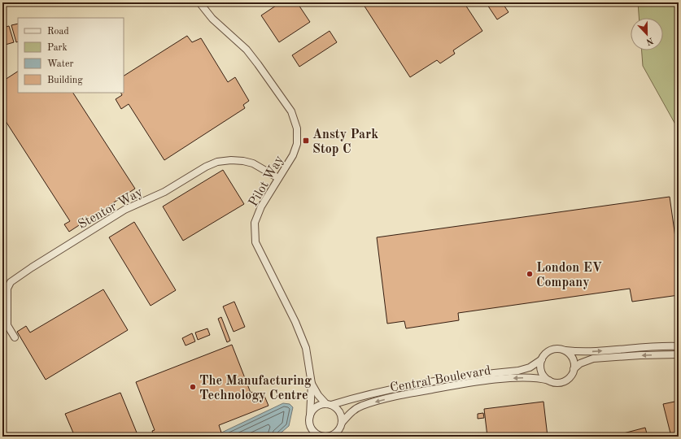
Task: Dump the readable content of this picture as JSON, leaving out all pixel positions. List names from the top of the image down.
{
  "streets": {
    "street": ["Pilot Way", "Stentor Way", "Central Boulevard"]
  },
  "crossings": [
    ["Pilot Way", "Stentor Way"],
    ["Pilot Way", "Central Boulevard"]
  ],
  "places": {
    "transit": ["Ansty Park Stop C"],
    "other": ["London EV Company", "The Manufacturing Technology Centre"]
  },
  "legend": [
    "Road",
    "Park",
    "Water",
    "Building"
  ],
  "north": "bottom"
}
